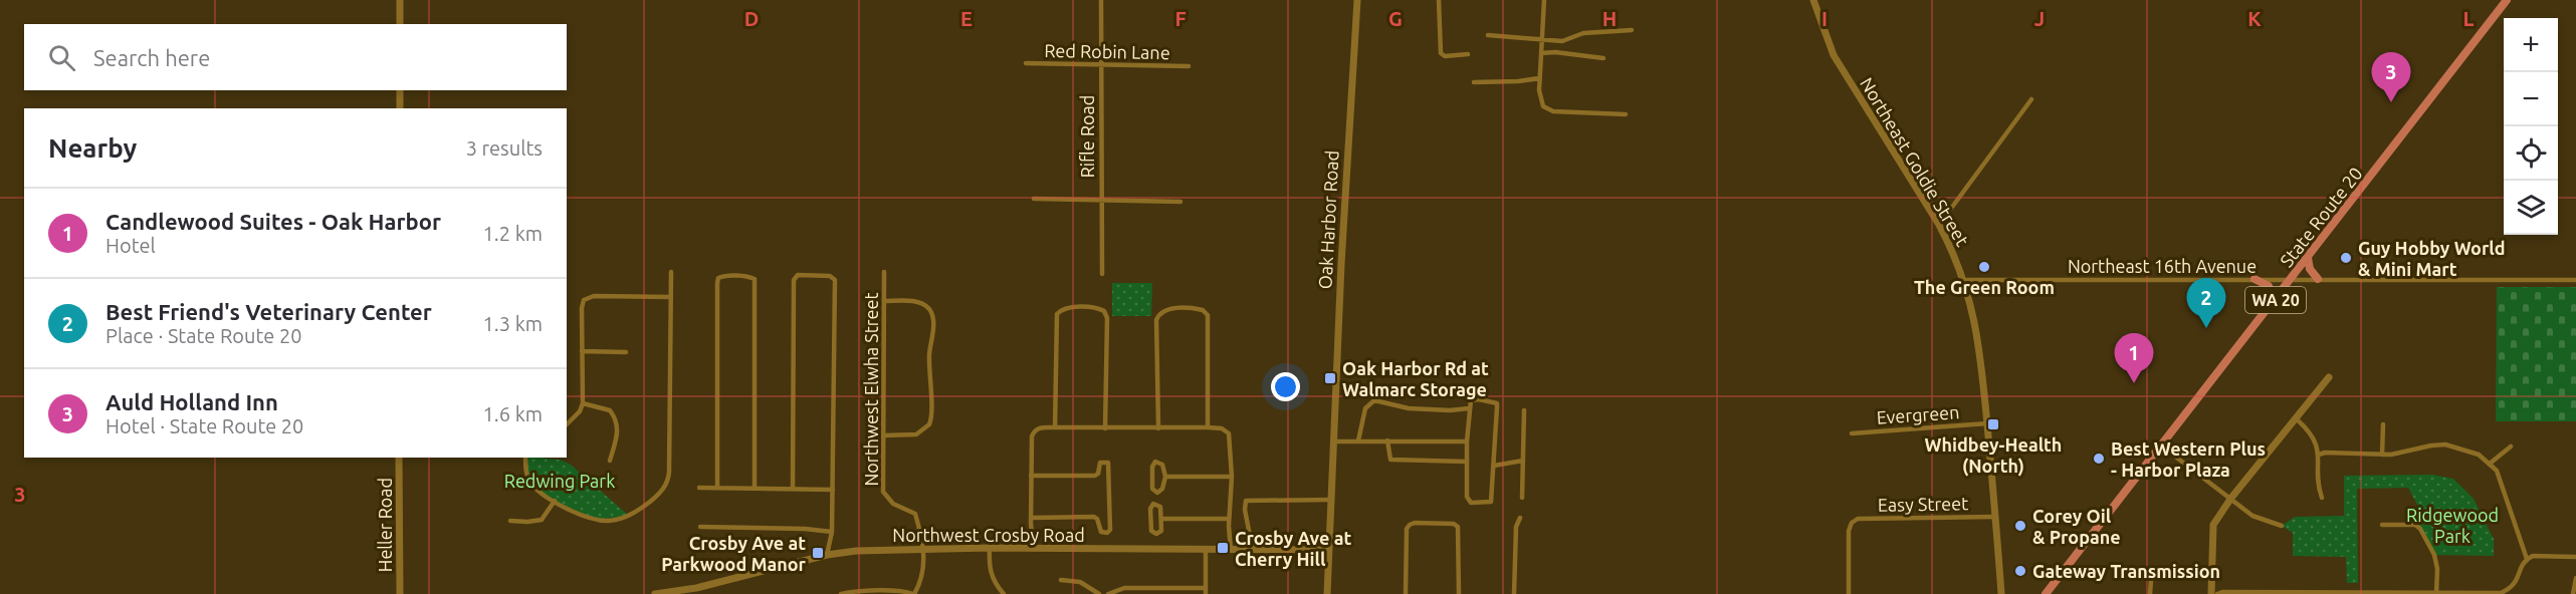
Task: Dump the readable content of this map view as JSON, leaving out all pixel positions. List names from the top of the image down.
{
  "streets": {
    "main road": ["State Route 20", "WA 20"],
    "street": [
      "Red Robin Lane",
      "Rifle Road",
      "Northeast Goldie Street",
      "Oak Harbor Road",
      "Northeast 16th Avenue",
      "Northwest Elwha Street",
      "Evergreen",
      "Easy Street",
      "Heller Road",
      "Northwest Crosby Road"
    ]
  },
  "crossings": [
    ["Red Robin Lane", "Rifle Road"],
    ["Northeast Goldie Street", "Northeast 16th Avenue"],
    ["Northeast Goldie Street", "Evergreen"],
    ["Northeast Goldie Street", "Easy Street"],
    ["State Route 20", "Northeast 16th Avenue"],
    ["Oak Harbor Road", "Northwest Crosby Road"],
    ["Northwest Elwha Street", "Northwest Crosby Road"]
  ],
  "parks": ["Redwing Park", "Ridgewood Park"],
  "places": {
    "other": [
      "Guy Hobby World & Mini Mart",
      "The Green Room",
      "Best Western Plus - Harbor Plaza",
      "Corey Oil & Propane",
      "Gateway Transmission"
    ],
    "transit": [
      "Oak Harbor Rd at Walmarc Storage",
      "Whidbey-Health (North)",
      "Crosby Ave at Cherry Hill",
      "Crosby Ave at Parkwood Manor"
    ]
  },
  "page": {
    "map_buttons": ["+", "−"],
    "search": "Search here",
    "pins": ["3", "2", "1"],
    "heading": ["Nearby", "3 results"],
    "list": [
      {
        "mark": "1",
        "name": "Candlewood Suites - Oak Harbor",
        "note": "Hotel",
        "value": "1.2 km"
      },
      {
        "mark": "2",
        "name": "Best Friend's Veterinary Center",
        "note": "Place · State Route 20",
        "value": "1.3 km"
      },
      {
        "mark": "3",
        "name": "Auld Holland Inn",
        "note": "Hotel · State Route 20",
        "value": "1.6 km"
      }
    ]
  },
  "grid": {
    "columns": [
      "D",
      "E",
      "F",
      "G",
      "H",
      "I",
      "J",
      "K",
      "L"
    ],
    "rows": ["3"]
  }
}
